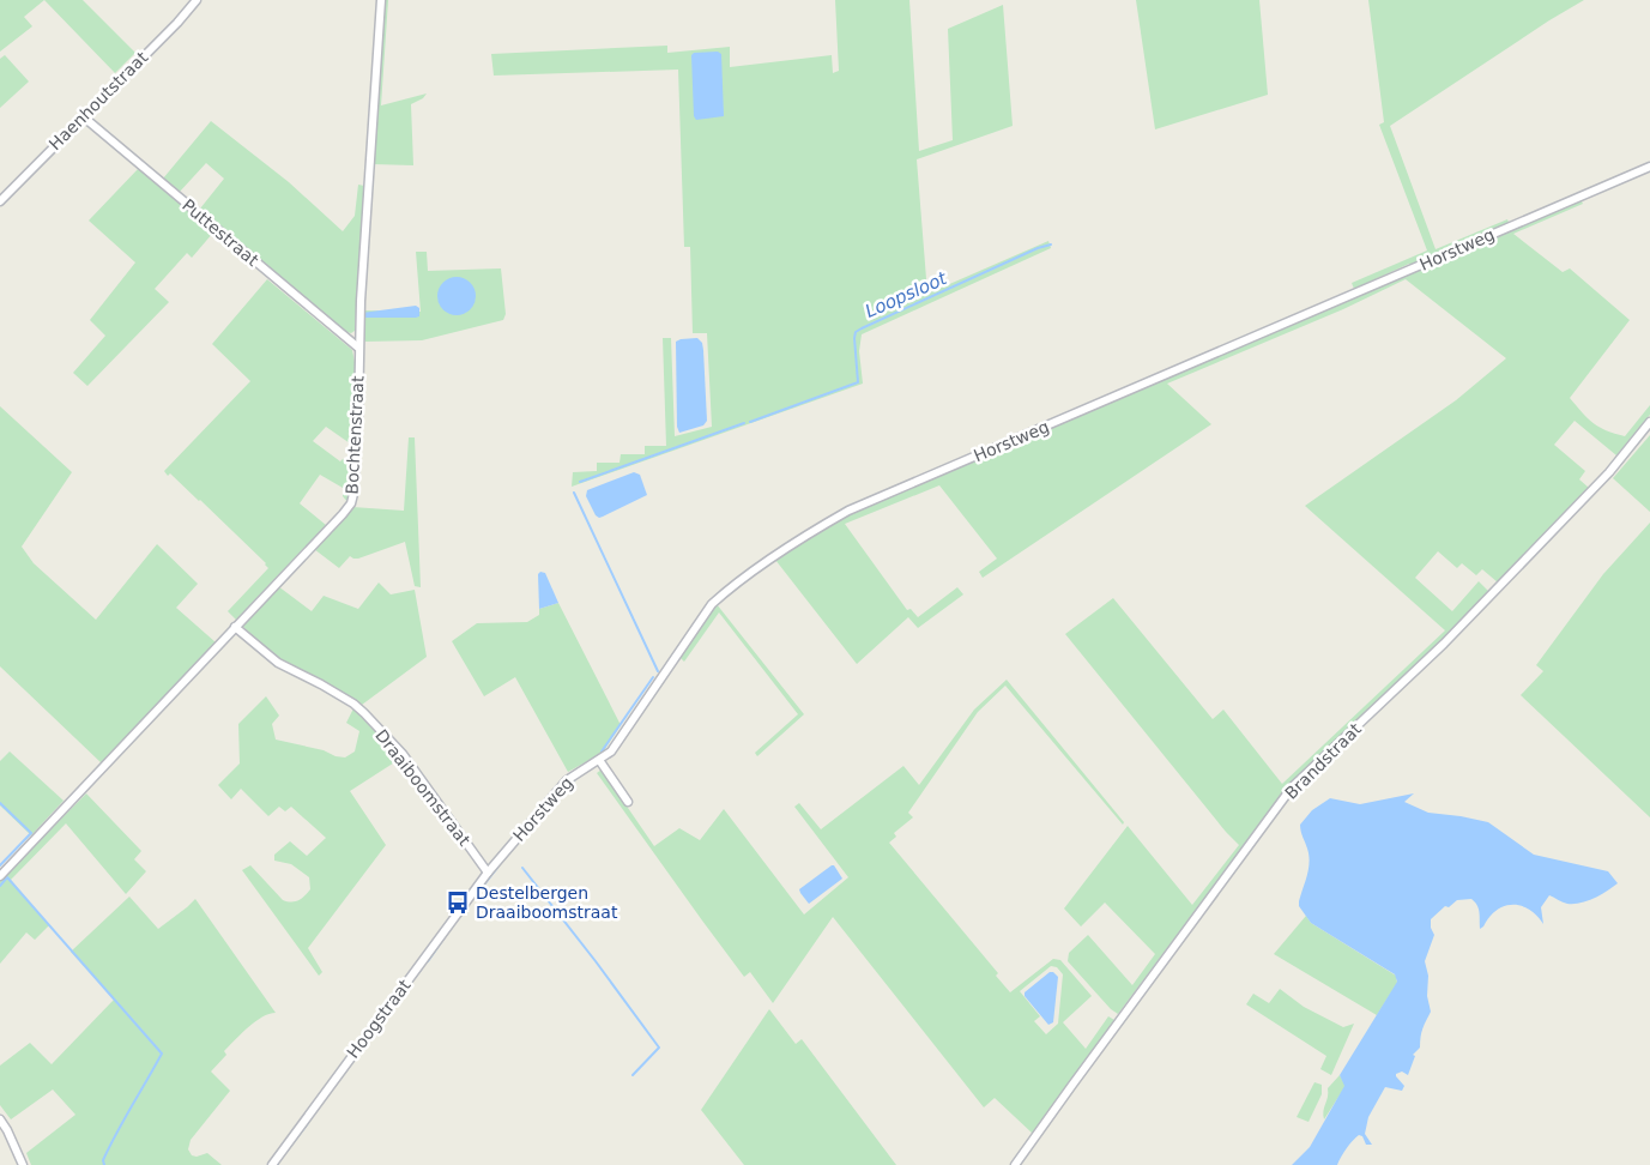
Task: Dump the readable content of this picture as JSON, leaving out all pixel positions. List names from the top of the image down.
{
  "streets": {
    "street": [
      "Haenhoutstraat",
      "Puttestraat",
      "Horstweg",
      "Bochtenstraat",
      "Brandstraat",
      "Draaiboomstraat",
      "Hoogstraat"
    ]
  },
  "crossings": [
    ["Haenhoutstraat", "Puttestraat"],
    ["Puttestraat", "Bochtenstraat"],
    ["Horstweg", "Draaiboomstraat"],
    ["Horstweg", "Hoogstraat"],
    ["Bochtenstraat", "Draaiboomstraat"],
    ["Draaiboomstraat", "Hoogstraat"]
  ],
  "water": ["Loopsloot"],
  "places": {
    "bus stop": ["Destelbergen Draaiboomstraat"]
  }
}
